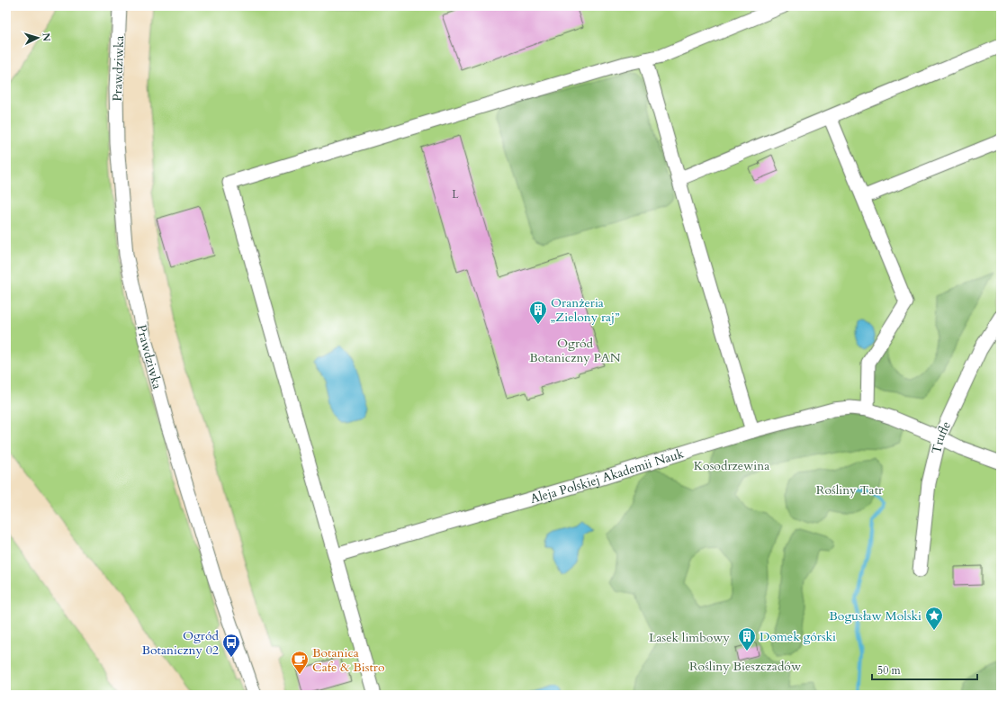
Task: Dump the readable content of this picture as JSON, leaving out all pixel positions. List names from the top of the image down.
{
  "streets": {
    "street": ["Prawdziwka", "Trufle", "Aleja Polskiej Akademii Nauk"]
  },
  "crossings": [
    ["Trufle", "Aleja Polskiej Akademii Nauk"]
  ],
  "parks": [
    "Ogród Botaniczny PAN",
    "Kosodrzewina",
    "Rośliny Tatr",
    "Lasek limbowy",
    "Rośliny Bieszczadów"
  ],
  "places": {
    "building": ["Oranżeria „Zielony raj”", "Domek górski"],
    "place": ["Bogusław Molski"],
    "bus stop": ["Ogród Botaniczny 02"],
    "cafe": ["Botanica Cafe & Bistro"]
  },
  "house_numbers": ["L"],
  "scale_bar": "50 m",
  "north": "right"
}
